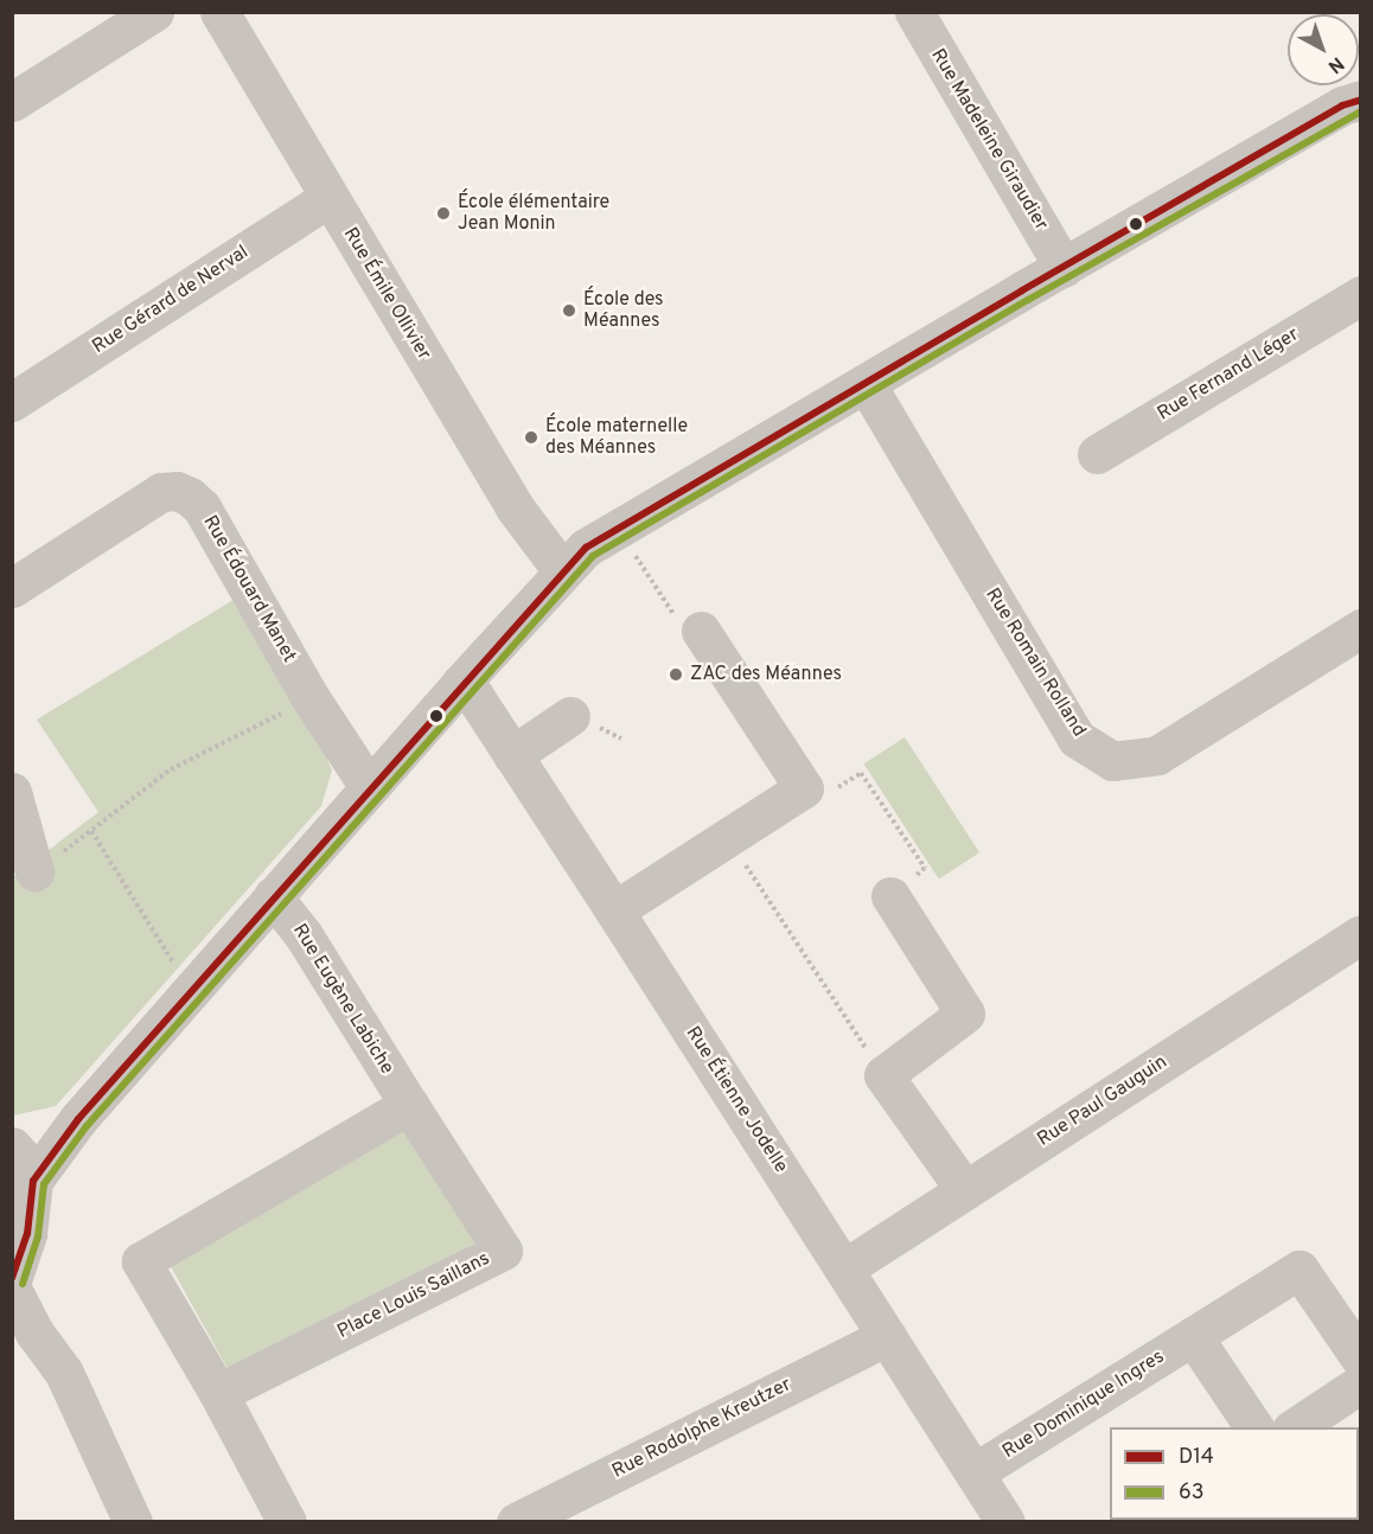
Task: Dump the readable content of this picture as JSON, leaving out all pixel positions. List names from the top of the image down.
{
  "streets": {
    "street": [
      "Rue Madeleine Giraudier",
      "Rue Émile Ollivier",
      "Rue Gérard de Nerval",
      "Rue Fernand Léger",
      "Rue Édouard Manet",
      "Rue Romain Rolland",
      "Rue Eugène Labiche",
      "Rue Étienne Jodelle",
      "Rue Paul Gauguin",
      "Place Louis Saillans",
      "Rue Dominique Ingres",
      "Rue Rodolphe Kreutzer"
    ]
  },
  "crossings": [
    ["Rue Émile Ollivier", "Rue Gérard de Nerval"],
    ["Rue Eugène Labiche", "Place Louis Saillans"],
    ["Rue Étienne Jodelle", "Rue Paul Gauguin"],
    ["Rue Étienne Jodelle", "Rue Dominique Ingres"],
    ["Rue Étienne Jodelle", "Rue Rodolphe Kreutzer"]
  ],
  "places": [
    "École élémentaire Jean Monin",
    "École des Méannes",
    "École maternelle des Méannes",
    "ZAC des Méannes"
  ],
  "lines": ["transit line D14", "transit line 63"],
  "legend": ["D14", "63"],
  "north": "bottom right"
}
